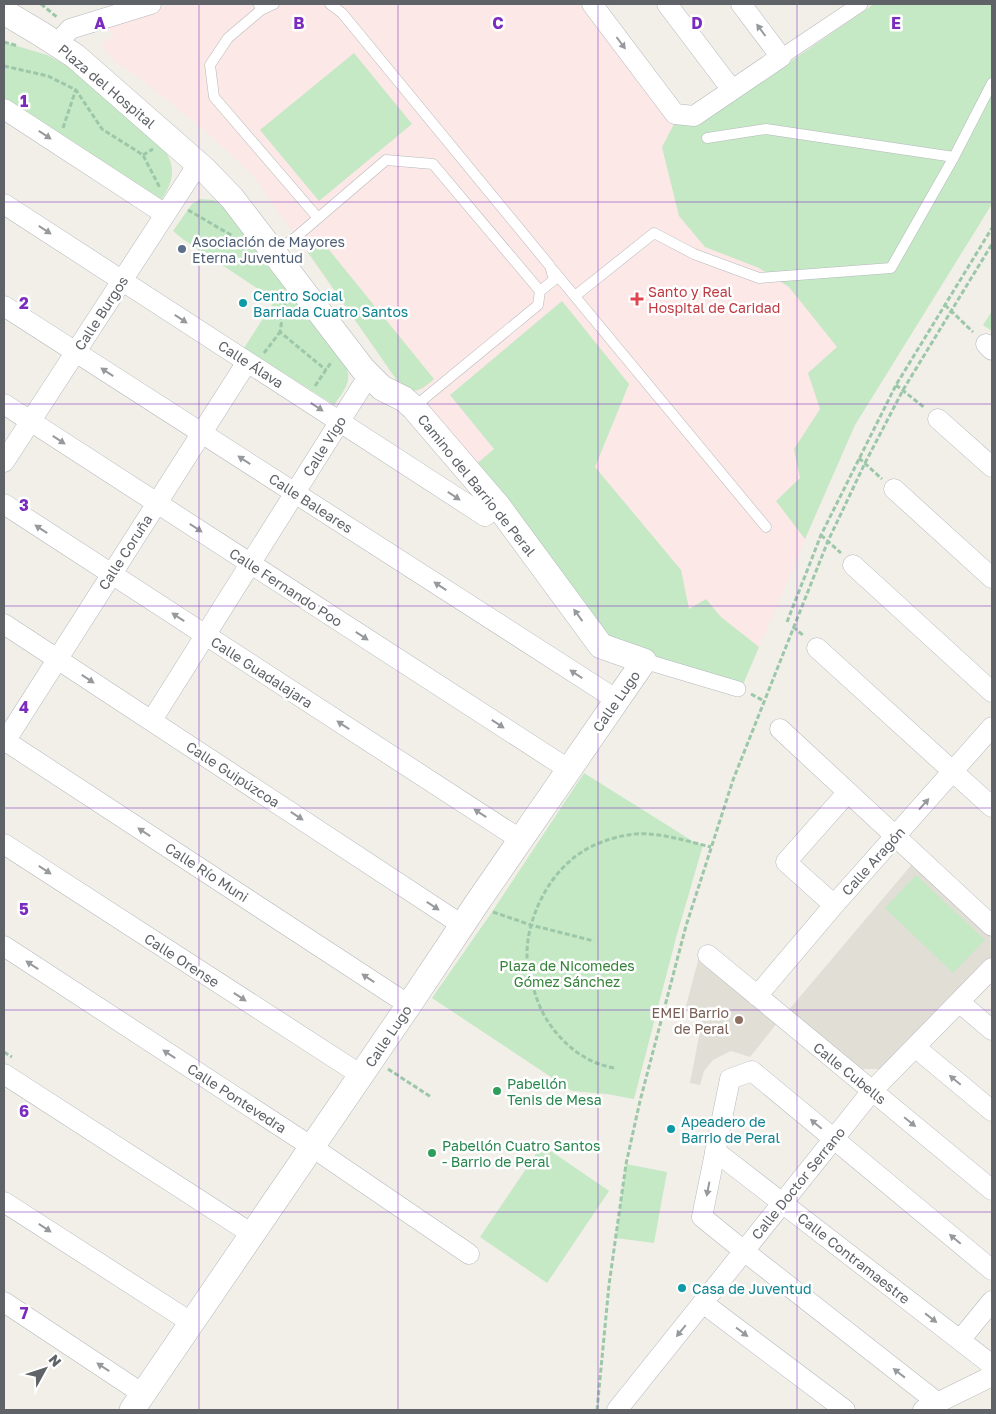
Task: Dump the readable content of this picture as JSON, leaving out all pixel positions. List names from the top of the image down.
{
  "streets": {
    "street": [
      "Plaza del Hospital",
      "Calle Burgos",
      "Calle Álava",
      "Calle Vigo",
      "Camino del Barrio de Peral",
      "Calle Baleares",
      "Calle Coruña",
      "Calle Fernando Poo",
      "Calle Guadalajara",
      "Calle Lugo",
      "Calle Guipúzcoa",
      "Calle Aragón",
      "Calle Río Muni",
      "Calle Orense",
      "Calle Cubells",
      "Calle Pontevedra",
      "Calle Doctor Serrano",
      "Calle Contramaestre"
    ]
  },
  "crossings": [
    ["Plaza del Hospital", "Calle Burgos"],
    ["Plaza del Hospital", "Camino del Barrio de Peral"],
    ["Calle Burgos", "Calle Álava"],
    ["Calle Burgos", "Camino del Barrio de Peral"],
    ["Calle Burgos", "Calle Baleares"],
    ["Calle Burgos", "Calle Fernando Poo"],
    ["Calle Álava", "Calle Vigo"],
    ["Calle Álava", "Camino del Barrio de Peral"],
    ["Calle Álava", "Calle Coruña"],
    ["Calle Vigo", "Camino del Barrio de Peral"],
    ["Calle Vigo", "Calle Baleares"],
    ["Calle Vigo", "Calle Fernando Poo"],
    ["Calle Vigo", "Calle Guadalajara"],
    ["Calle Vigo", "Calle Guipúzcoa"],
    ["Camino del Barrio de Peral", "Calle Lugo"],
    ["Calle Baleares", "Calle Coruña"],
    ["Calle Baleares", "Calle Lugo"],
    ["Calle Coruña", "Calle Fernando Poo"],
    ["Calle Coruña", "Calle Guadalajara"],
    ["Calle Coruña", "Calle Guipúzcoa"],
    ["Calle Coruña", "Calle Río Muni"],
    ["Calle Fernando Poo", "Calle Lugo"],
    ["Calle Guadalajara", "Calle Lugo"],
    ["Calle Lugo", "Calle Guipúzcoa"],
    ["Calle Lugo", "Calle Río Muni"],
    ["Calle Lugo", "Calle Orense"],
    ["Calle Lugo", "Calle Pontevedra"],
    ["Calle Aragón", "Calle Cubells"],
    ["Calle Cubells", "Calle Doctor Serrano"],
    ["Calle Doctor Serrano", "Calle Contramaestre"]
  ],
  "one_way": [
    "Calle Álava",
    "Calle Baleares",
    "Calle Fernando Poo",
    "Calle Guadalajara",
    "Calle Guipúzcoa",
    "Calle Río Muni",
    "Calle Orense"
  ],
  "parks": ["Plaza de Nicomedes Gómez Sánchez"],
  "places": {
    "other": [
      "Asociación de Mayores Eterna Juventud",
      "Centro Social Barriada Cuatro Santos",
      "EMEI Barrio de Peral",
      "Pabellón Tenis de Mesa",
      "Apeadero de Barrio de Peral",
      "Pabellón Cuatro Santos - Barrio de Peral",
      "Casa de Juventud"
    ],
    "health": ["Santo y Real Hospital de Caridad"]
  },
  "north": "top right",
  "grid": {
    "columns": [
      "A",
      "B",
      "C",
      "D",
      "E"
    ],
    "rows": [
      "1",
      "2",
      "3",
      "4",
      "5",
      "6",
      "7"
    ]
  }
}
